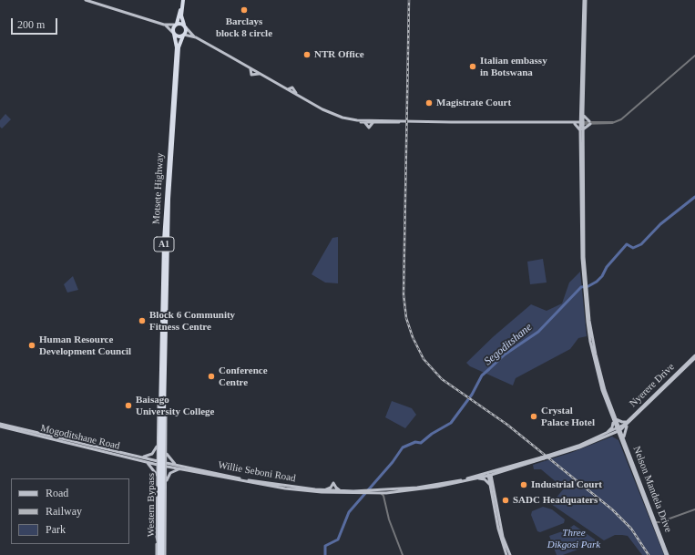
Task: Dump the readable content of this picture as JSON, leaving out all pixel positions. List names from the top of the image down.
{
  "streets": {
    "highway": ["Motsete Highway", "A1", "Western Bypass"],
    "main road": [
      "Nyerere Drive",
      "Mogoditshane Road",
      "Willie Seboni Road",
      "Nelson Mandela Drive"
    ]
  },
  "crossings": [
    ["Motsete Highway", "A1"],
    ["Motsete Highway", "Western Bypass"],
    ["Nyerere Drive", "Nelson Mandela Drive"],
    ["Mogoditshane Road", "Willie Seboni Road"]
  ],
  "water": ["Segoditshane"],
  "parks": ["Three Dikgosi Park"],
  "places": [
    "Barclays block 8 circle",
    "NTR Office",
    "Italian embassy in Botswana",
    "Magistrate Court",
    "Block 6 Community Fitness Centre",
    "Human Resource Development Council",
    "Conference Centre",
    "Baisago University College",
    "Crystal Palace Hotel",
    "Industrial Court",
    "SADC Headquaters"
  ],
  "legend": ["Road", "Railway", "Park"],
  "scale_bar": "200 m"
}
